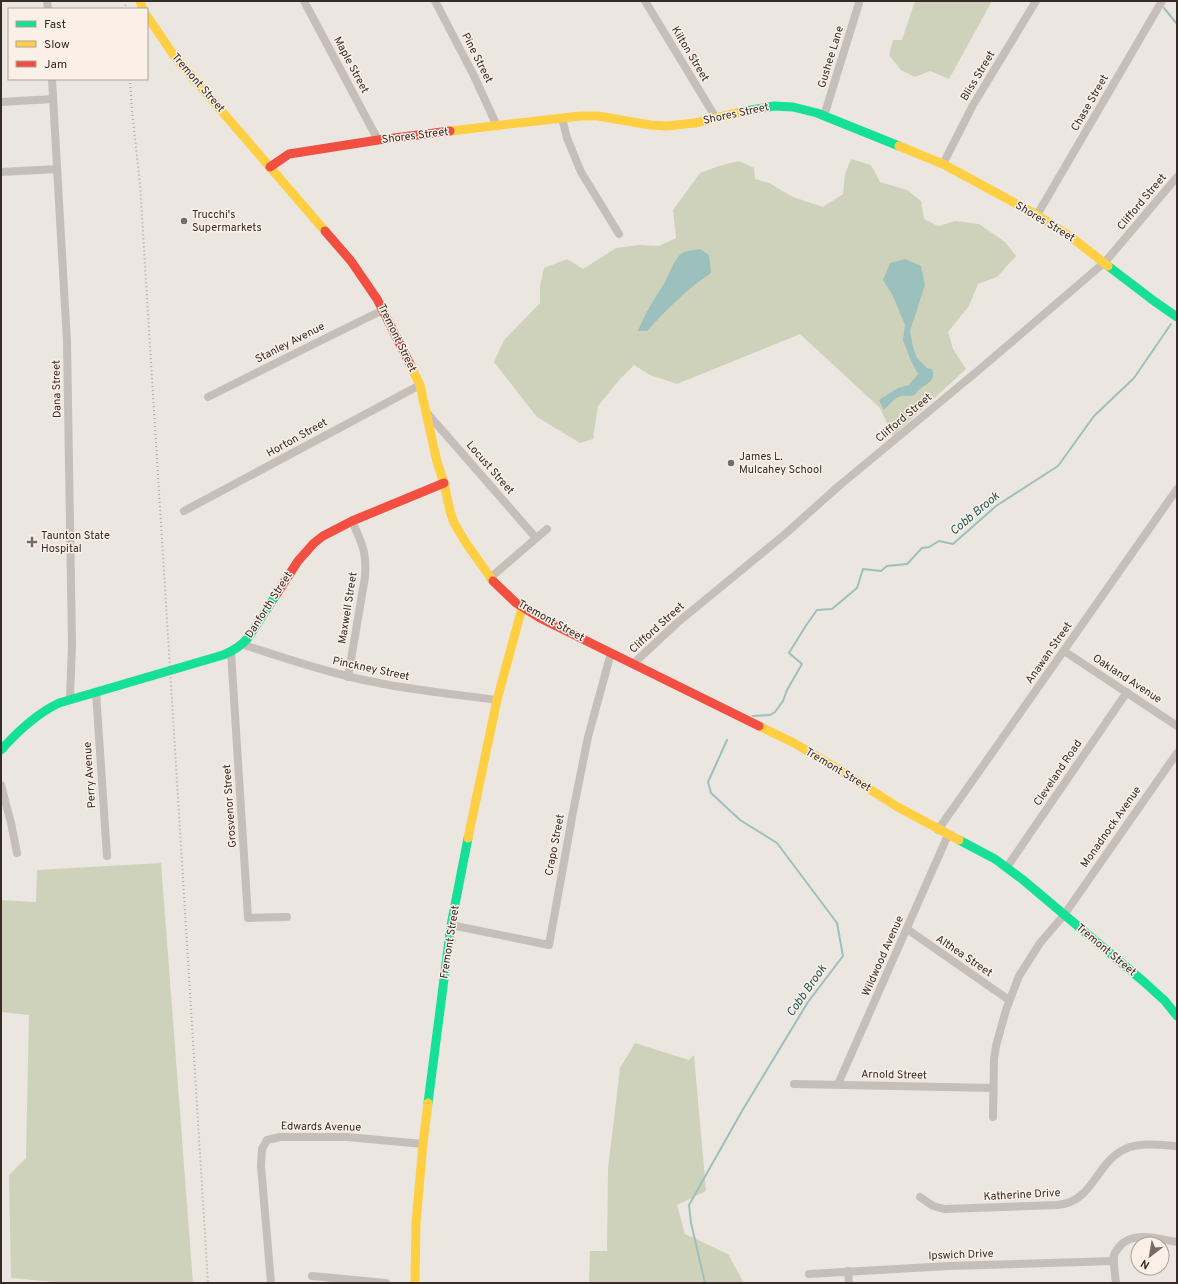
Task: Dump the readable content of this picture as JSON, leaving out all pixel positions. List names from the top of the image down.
{
  "streets": {
    "street": [
      "Kilton Street",
      "Gushee Lane",
      "Pine Street",
      "Maple Street",
      "Bliss Street",
      "Tremont Street",
      "Chase Street",
      "Shores Street",
      "Clifford Street",
      "Stanley Avenue",
      "Dana Street",
      "Horton Street",
      "Locust Street",
      "Danforth Street",
      "Maxwell Street",
      "Anawan Street",
      "Pinckney Street",
      "Oakland Avenue",
      "Cleveland Road",
      "Perry Avenue",
      "Grosvenor Street",
      "Monadnock Avenue",
      "Crapo Street",
      "Fremont Street",
      "Wildwood Avenue",
      "Althea Street",
      "Arnold Street",
      "Edwards Avenue",
      "Katherine Drive",
      "Ipswich Drive"
    ]
  },
  "crossings": [
    ["Kilton Street", "Shores Street"],
    ["Gushee Lane", "Shores Street"],
    ["Pine Street", "Shores Street"],
    ["Maple Street", "Shores Street"],
    ["Bliss Street", "Shores Street"],
    ["Tremont Street", "Shores Street"],
    ["Tremont Street", "Clifford Street"],
    ["Tremont Street", "Stanley Avenue"],
    ["Tremont Street", "Horton Street"],
    ["Tremont Street", "Locust Street"],
    ["Tremont Street", "Danforth Street"],
    ["Tremont Street", "Anawan Street"],
    ["Tremont Street", "Cleveland Road"],
    ["Tremont Street", "Monadnock Avenue"],
    ["Tremont Street", "Crapo Street"],
    ["Tremont Street", "Fremont Street"],
    ["Tremont Street", "Wildwood Avenue"],
    ["Chase Street", "Shores Street"],
    ["Shores Street", "Clifford Street"],
    ["Dana Street", "Danforth Street"],
    ["Danforth Street", "Maxwell Street"],
    ["Danforth Street", "Pinckney Street"],
    ["Danforth Street", "Perry Avenue"],
    ["Danforth Street", "Grosvenor Street"],
    ["Maxwell Street", "Pinckney Street"],
    ["Anawan Street", "Oakland Avenue"],
    ["Pinckney Street", "Fremont Street"],
    ["Oakland Avenue", "Cleveland Road"],
    ["Monadnock Avenue", "Althea Street"],
    ["Monadnock Avenue", "Arnold Street"],
    ["Crapo Street", "Fremont Street"],
    ["Fremont Street", "Edwards Avenue"],
    ["Wildwood Avenue", "Althea Street"],
    ["Wildwood Avenue", "Arnold Street"]
  ],
  "water": ["Cobb Brook"],
  "places": {
    "other": ["Trucchi's Supermarkets", "James L. Mulcahey School"],
    "health": ["Taunton State Hospital"]
  },
  "legend": ["Fast", "Slow", "Jam"],
  "north": "bottom left"
}
